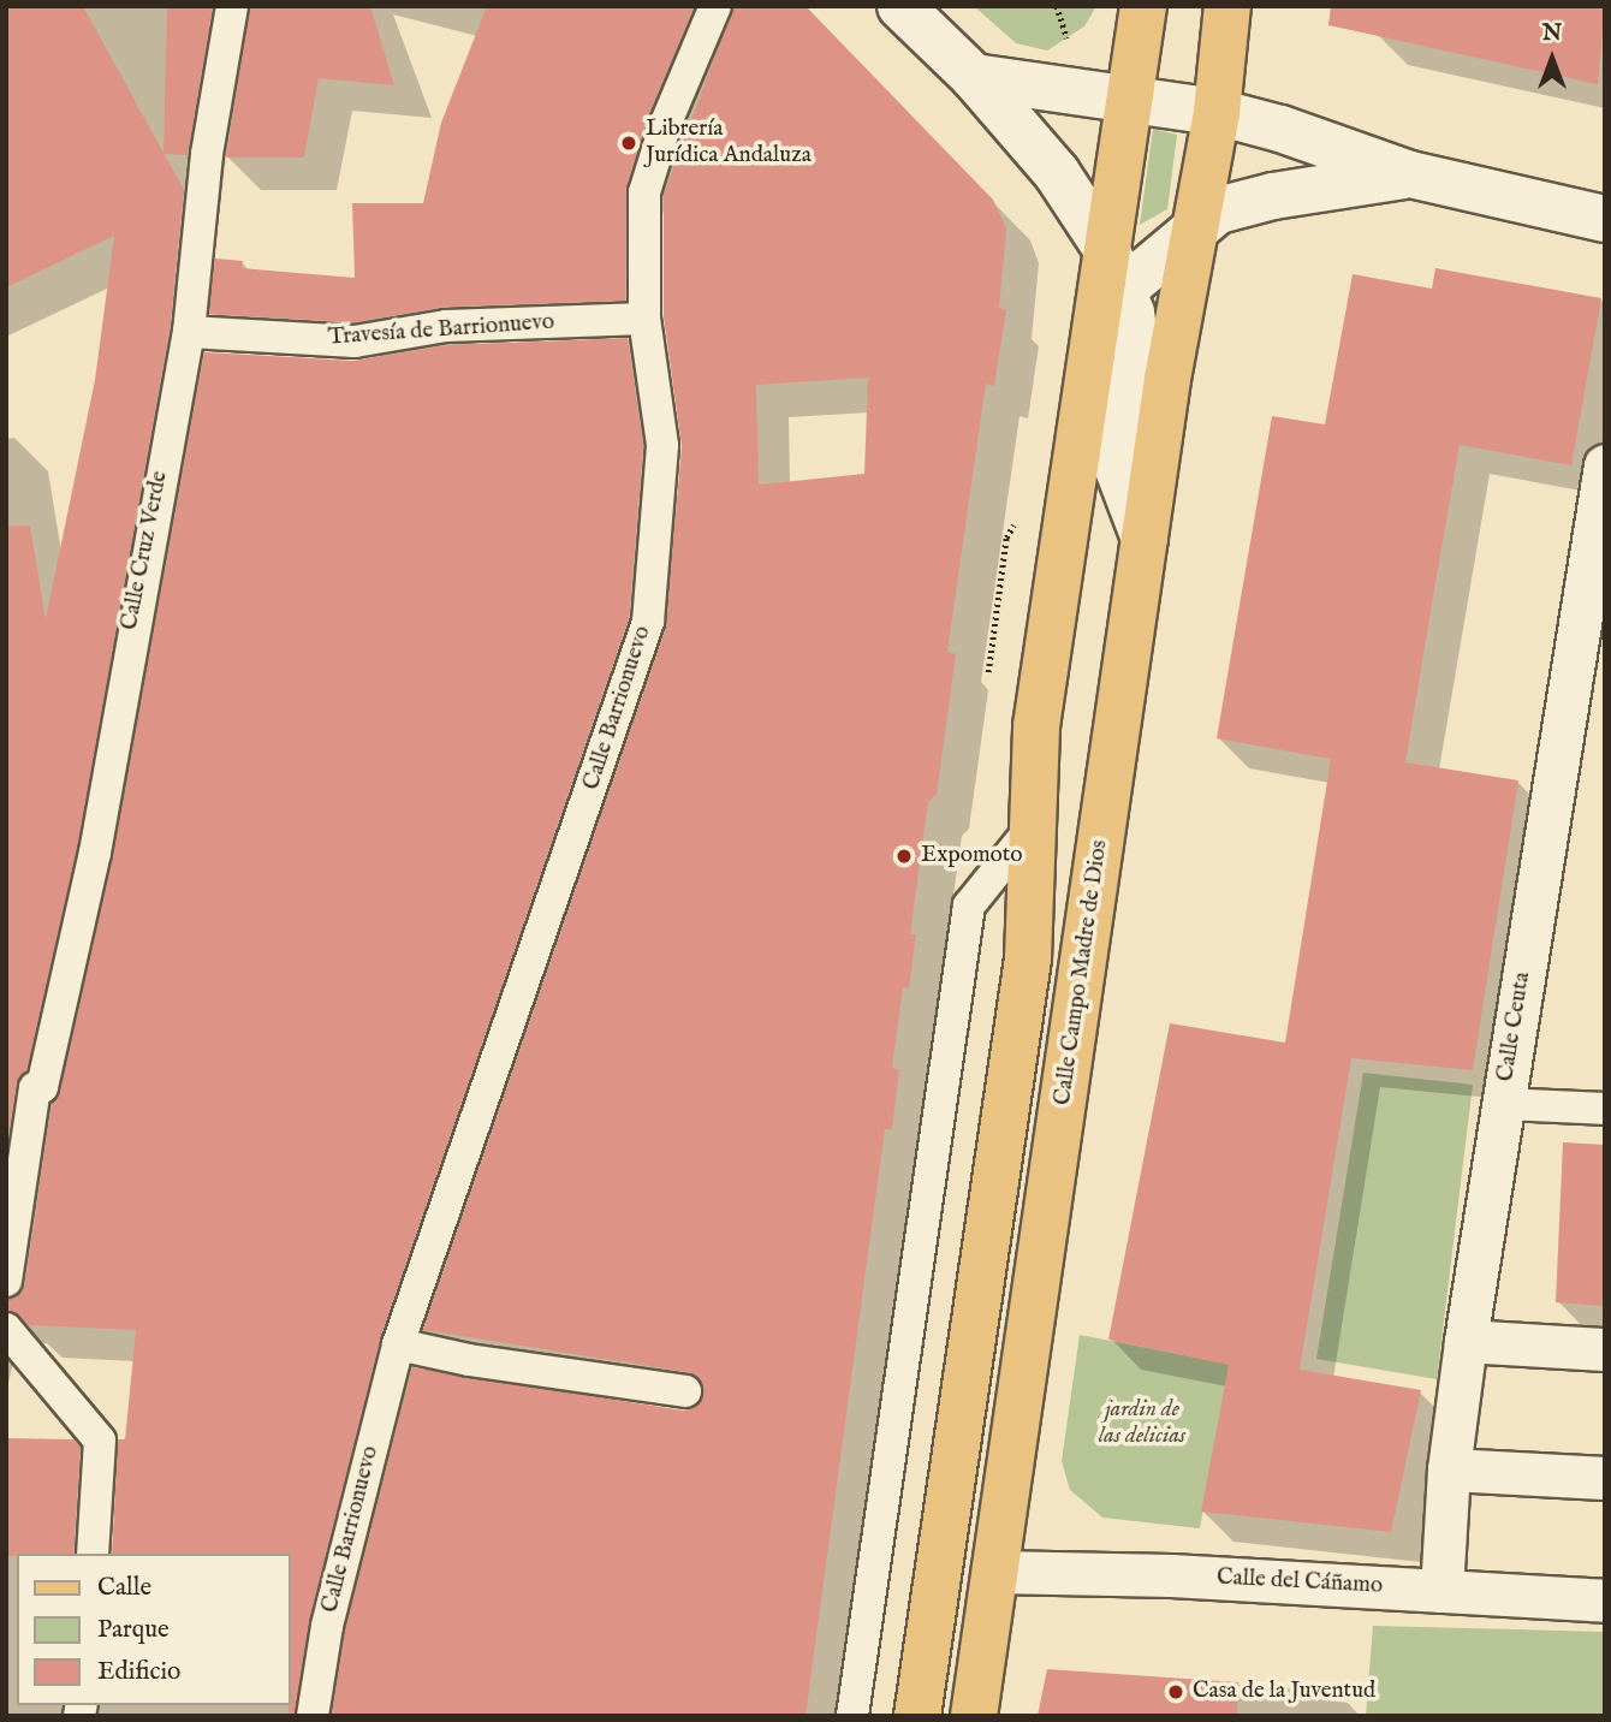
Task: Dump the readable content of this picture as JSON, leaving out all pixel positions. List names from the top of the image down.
{
  "streets": {
    "main road": ["Calle Campo Madre de Dios"],
    "street": [
      "Travesía de Barrionuevo",
      "Calle Cruz Verde",
      "Calle Barrionuevo",
      "Calle Ceuta",
      "Calle del Cáñamo"
    ]
  },
  "crossings": [
    ["Travesía de Barrionuevo", "Calle Cruz Verde"],
    ["Travesía de Barrionuevo", "Calle Barrionuevo"],
    ["Calle Campo Madre de Dios", "Calle del Cáñamo"],
    ["Calle Ceuta", "Calle del Cáñamo"]
  ],
  "parks": ["jardin de las delicias"],
  "places": ["Librería Jurídica Andaluza", "Expomoto", "Casa de la Juventud"],
  "legend": ["Calle", "Parque", "Edificio"],
  "north": "top"
}
